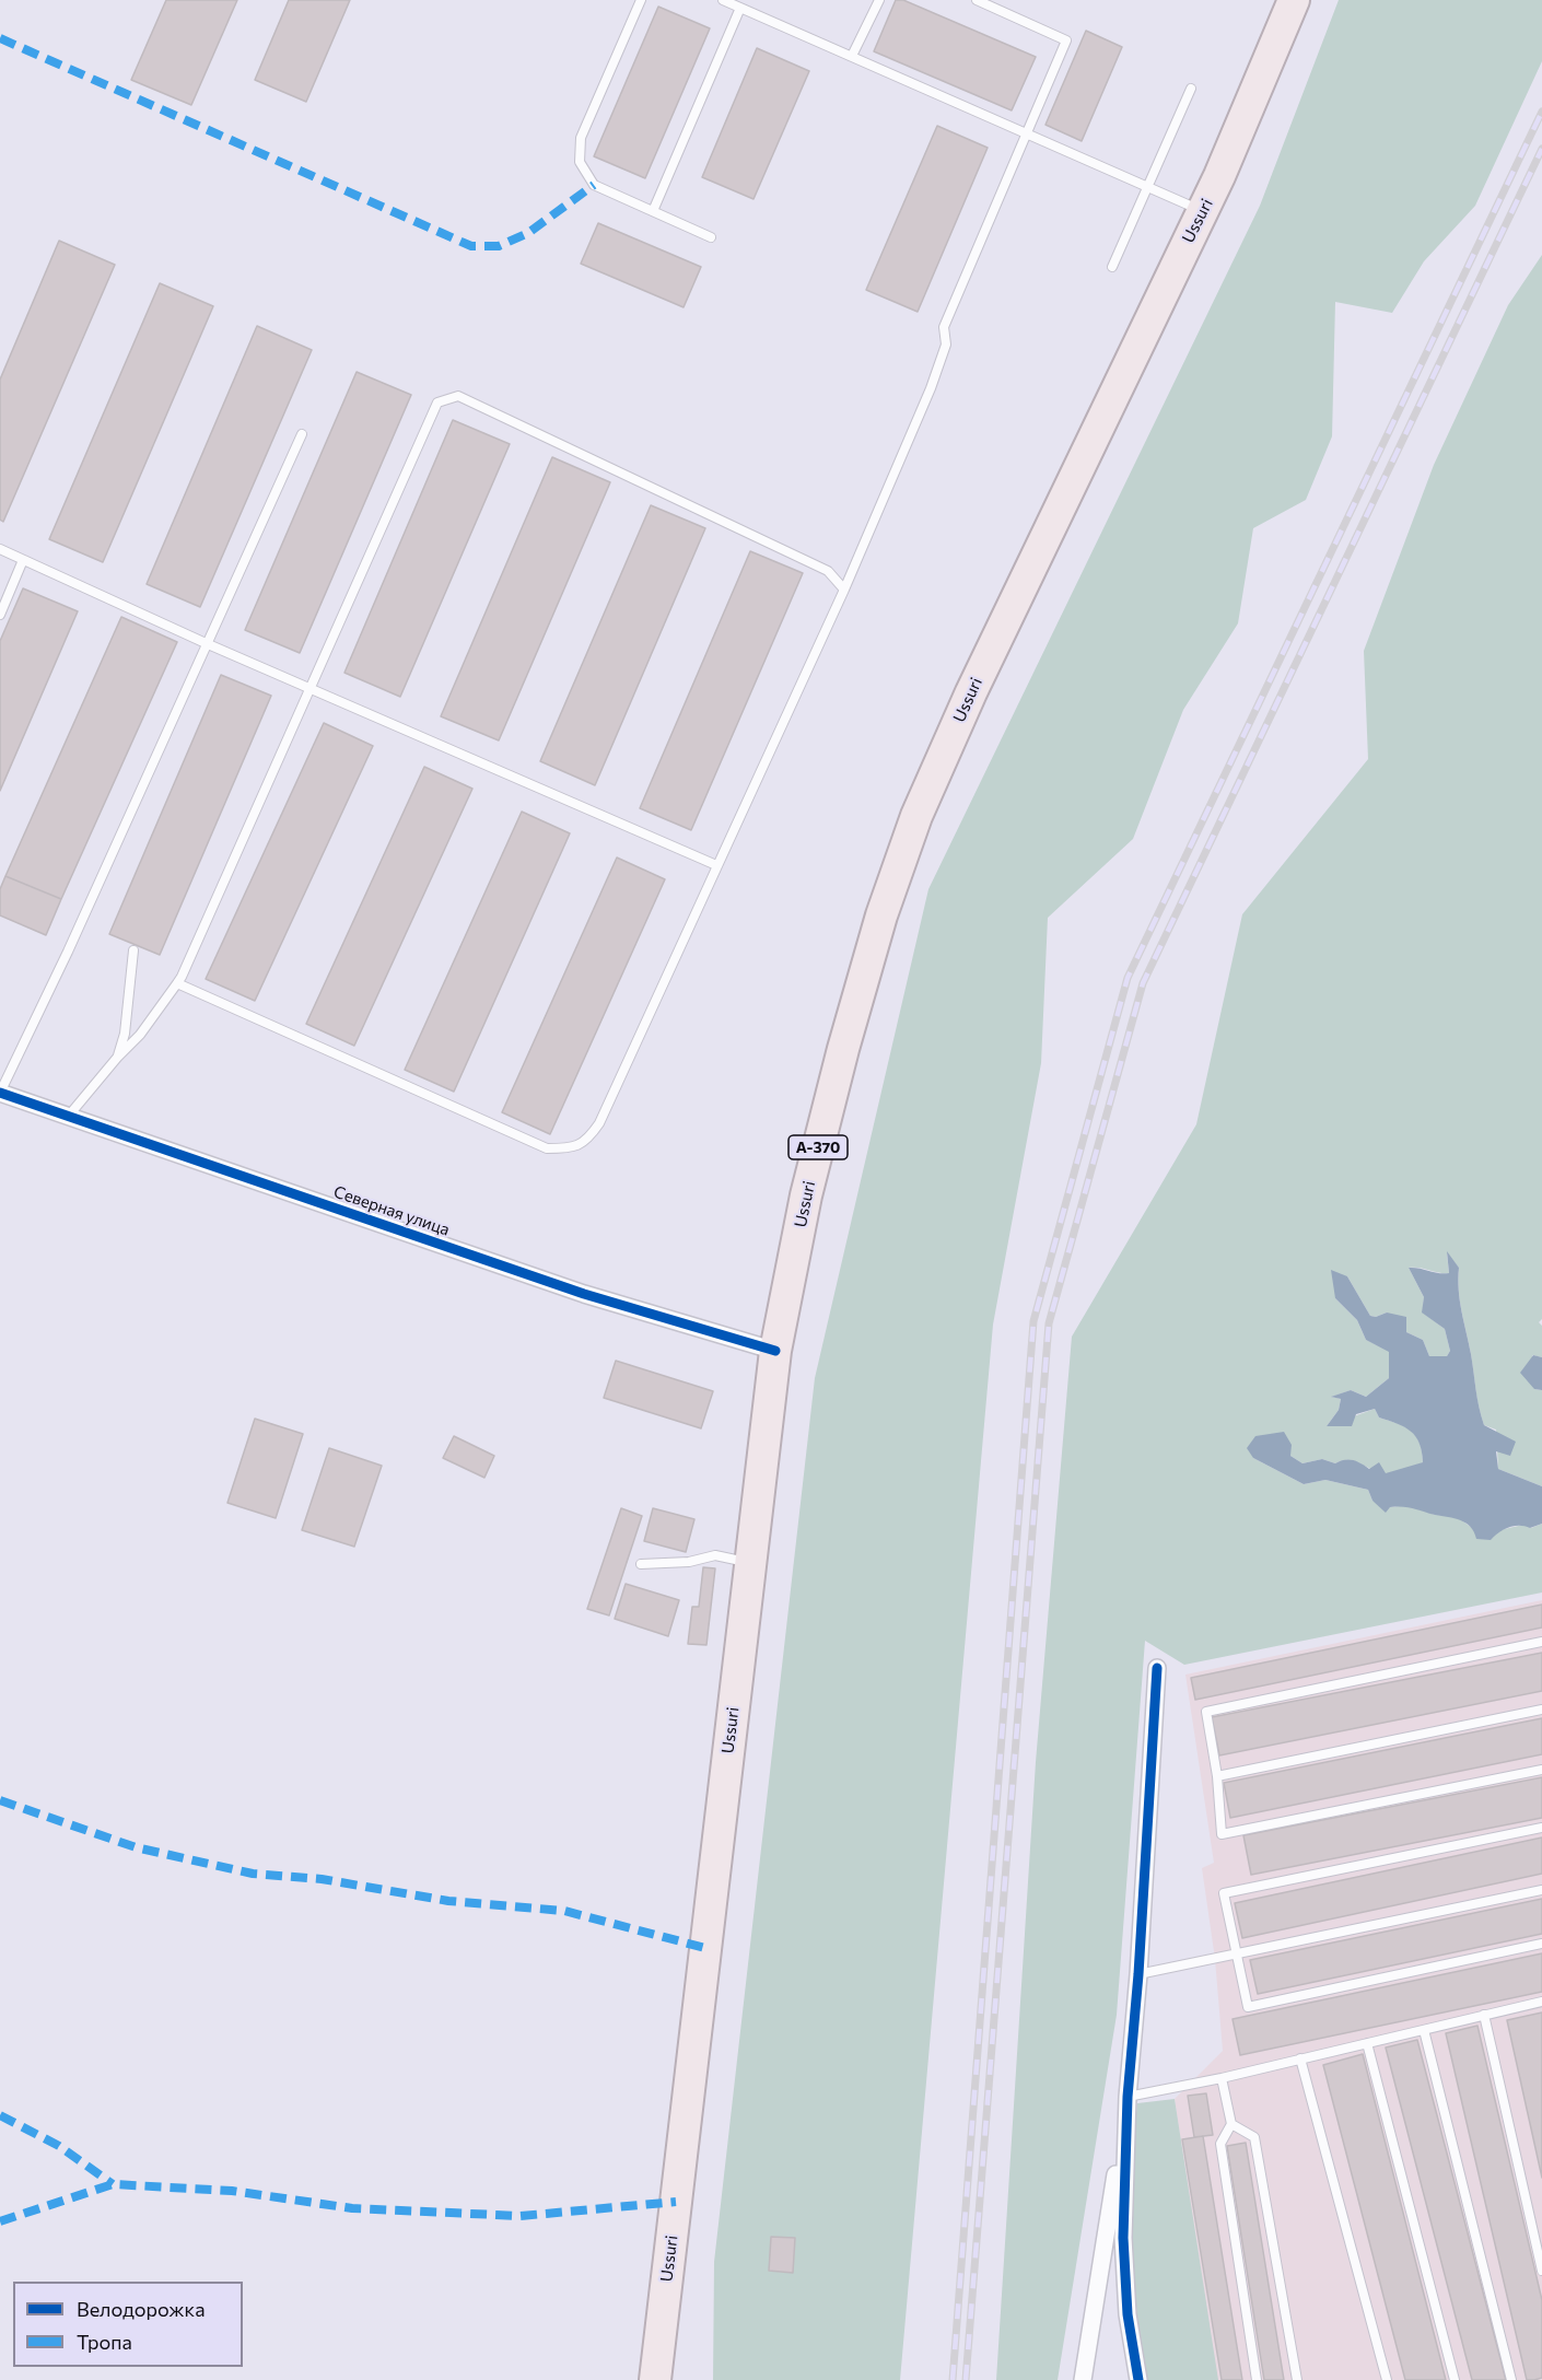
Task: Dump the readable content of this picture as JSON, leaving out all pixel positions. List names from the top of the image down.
{
  "streets": {
    "highway": ["Ussuri", "А-370"],
    "street": ["Северная улица"]
  },
  "crossings": [
    ["Ussuri", "Северная улица"]
  ],
  "legend": ["Велодорожка", "Тропа"]
}
